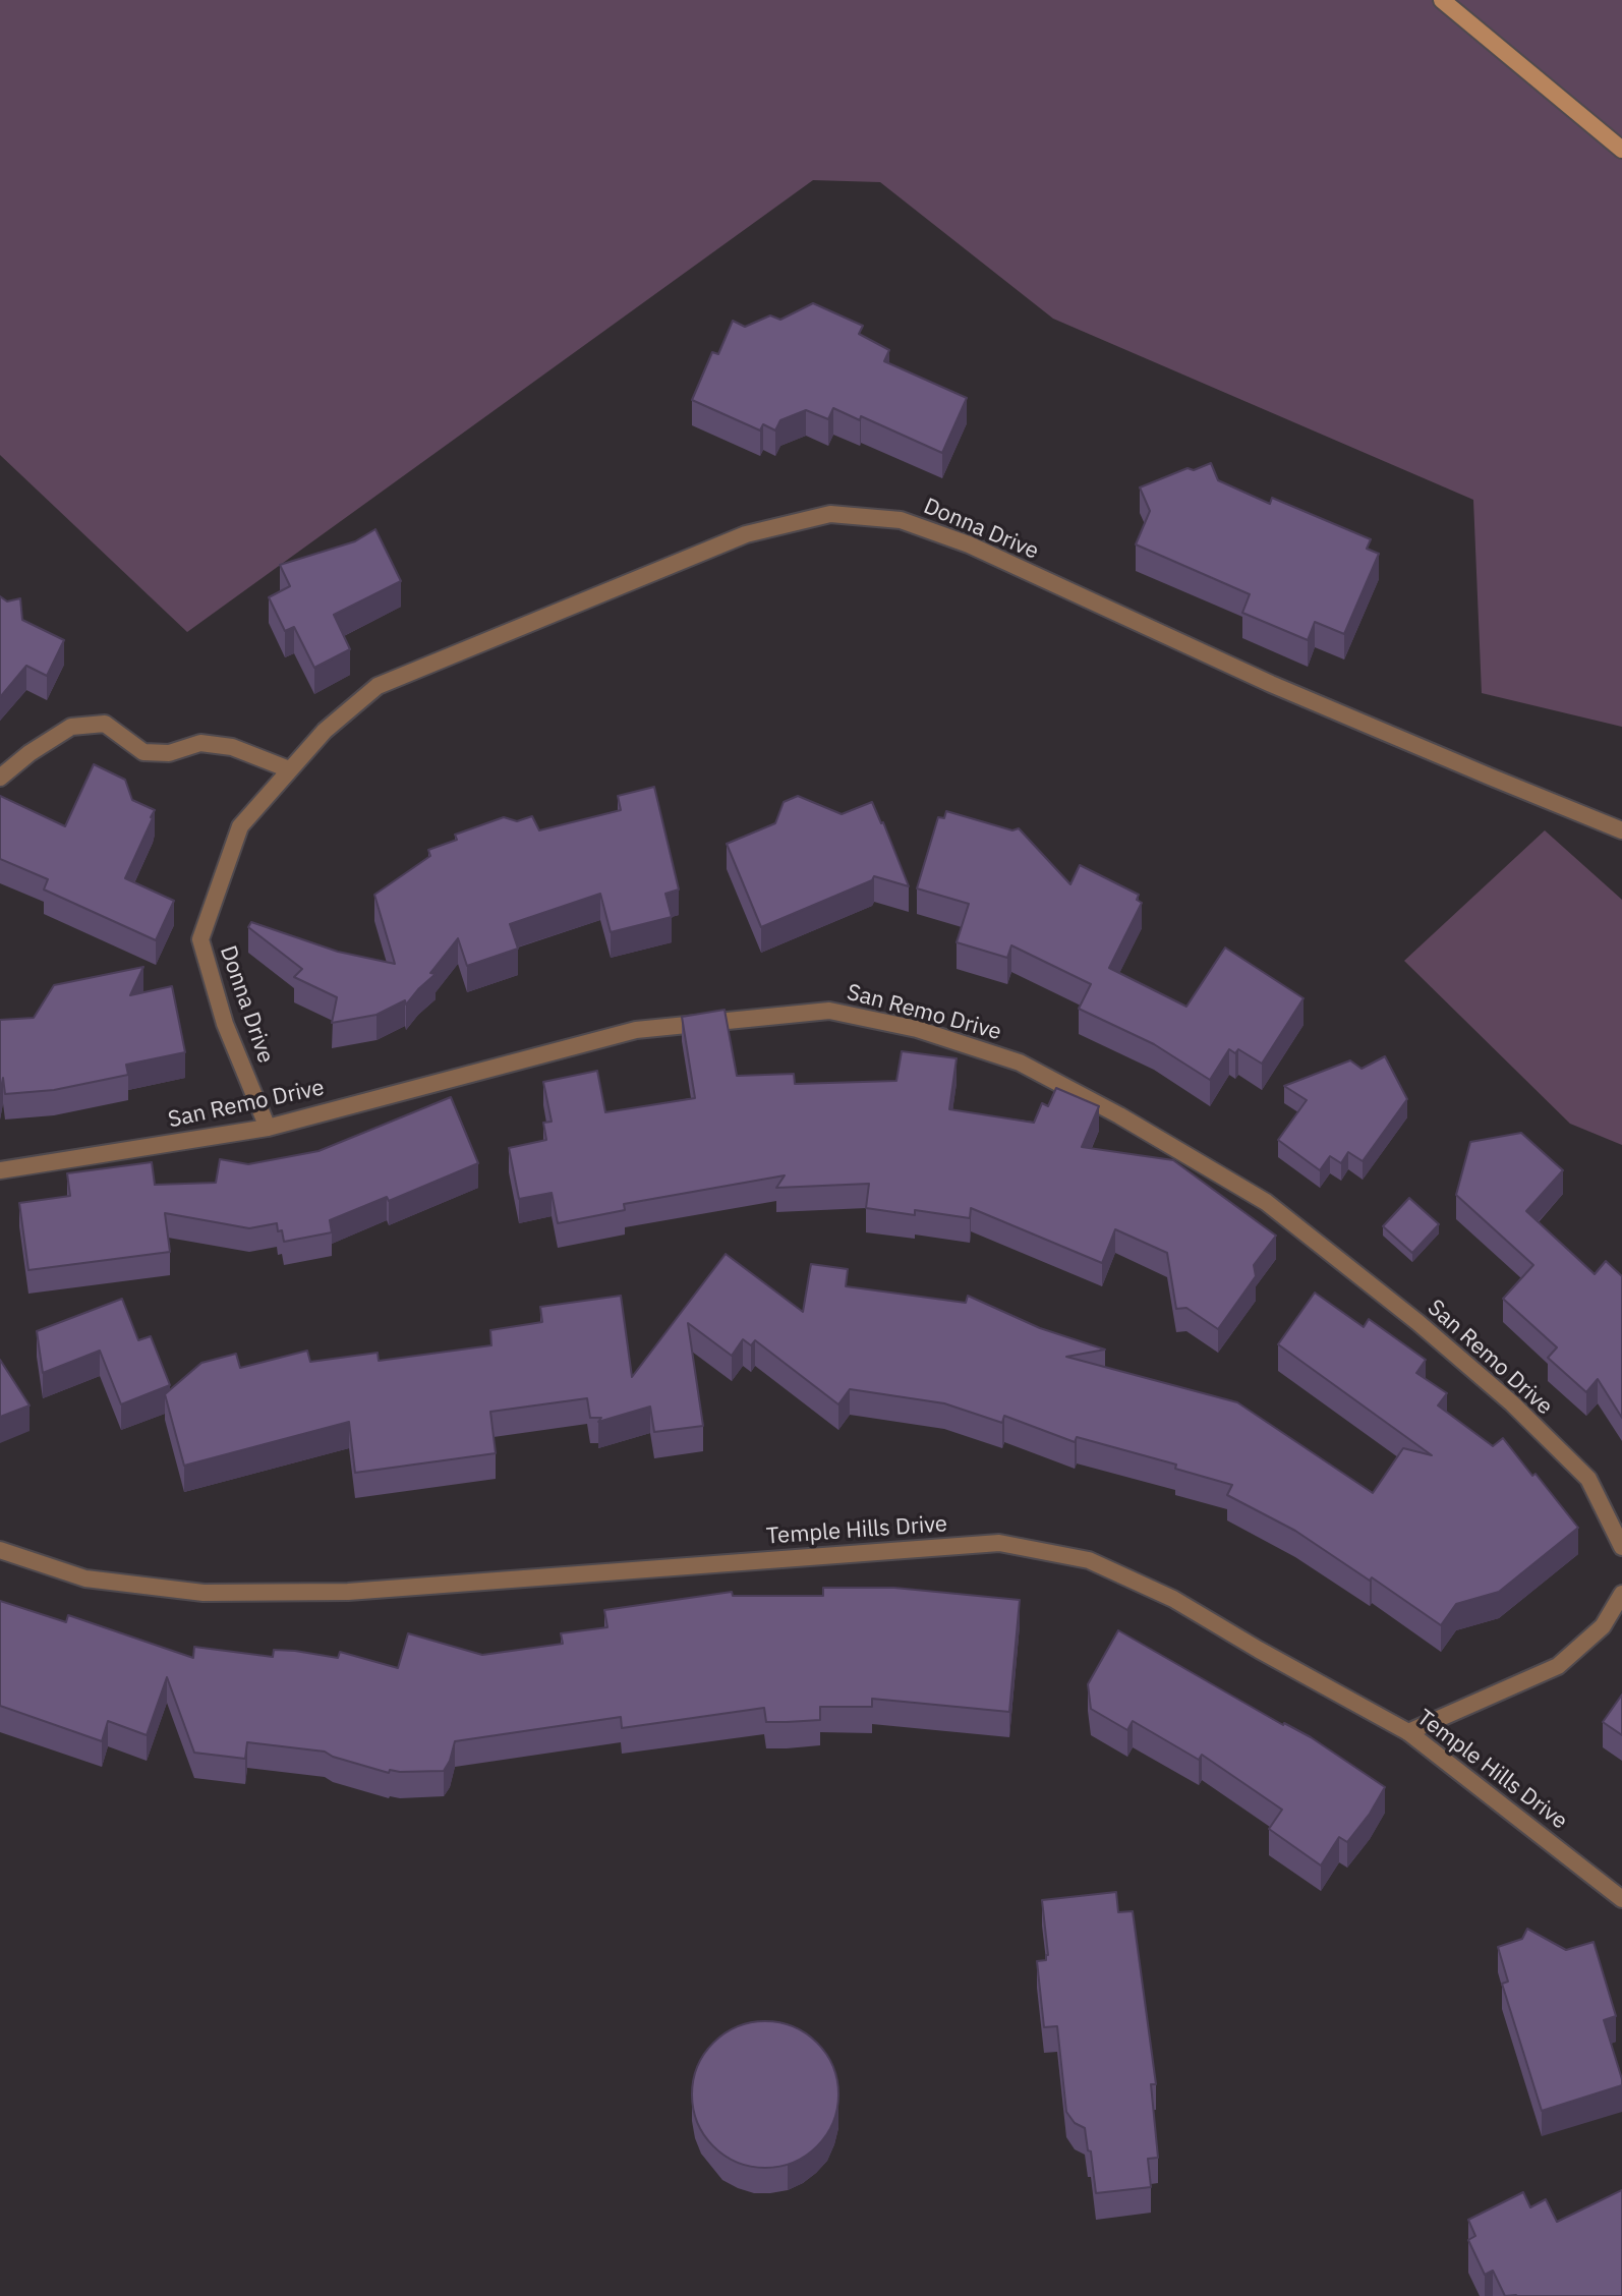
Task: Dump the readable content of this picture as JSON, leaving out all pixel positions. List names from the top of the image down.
{
  "streets": {
    "street": ["Donna Drive", "San Remo Drive", "Temple Hills Drive"]
  },
  "crossings": [
    ["Donna Drive", "San Remo Drive"]
  ]
}
